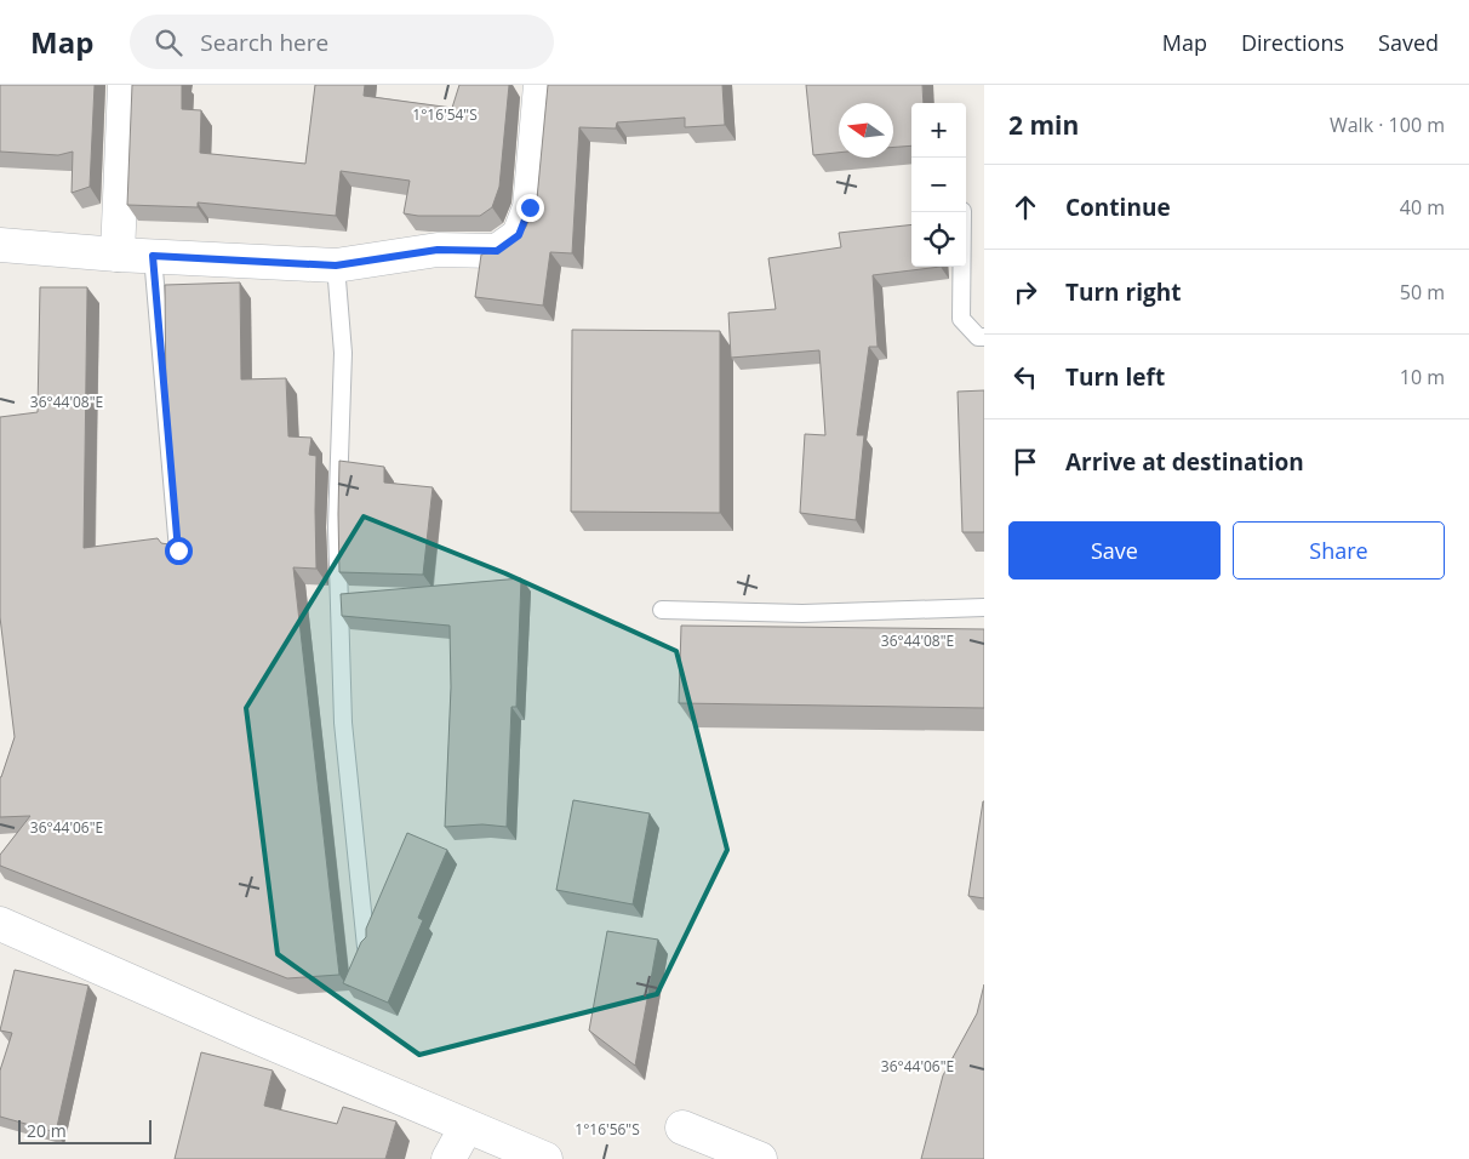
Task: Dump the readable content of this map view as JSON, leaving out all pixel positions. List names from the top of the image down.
{
  "scale_bar": "20 m",
  "north": "left",
  "page": {
    "header": "Map",
    "search": "Search here",
    "nav": ["Map", "Directions", "Saved"],
    "heading": ["2 min", "Walk · 100 m"],
    "map_buttons": ["+", "−"],
    "list": [
      ["Continue", "40 m"],
      ["Turn right", "50 m"],
      ["Turn left", "10 m"],
      "Arrive at destination"
    ],
    "buttons": ["Save", "Share"],
    "scale": "20 m"
  },
  "coordinates": [
    "1°16'54\"S",
    "36°44'08\"E",
    "36°44'06\"E",
    "1°16'56\"S"
  ]
}
